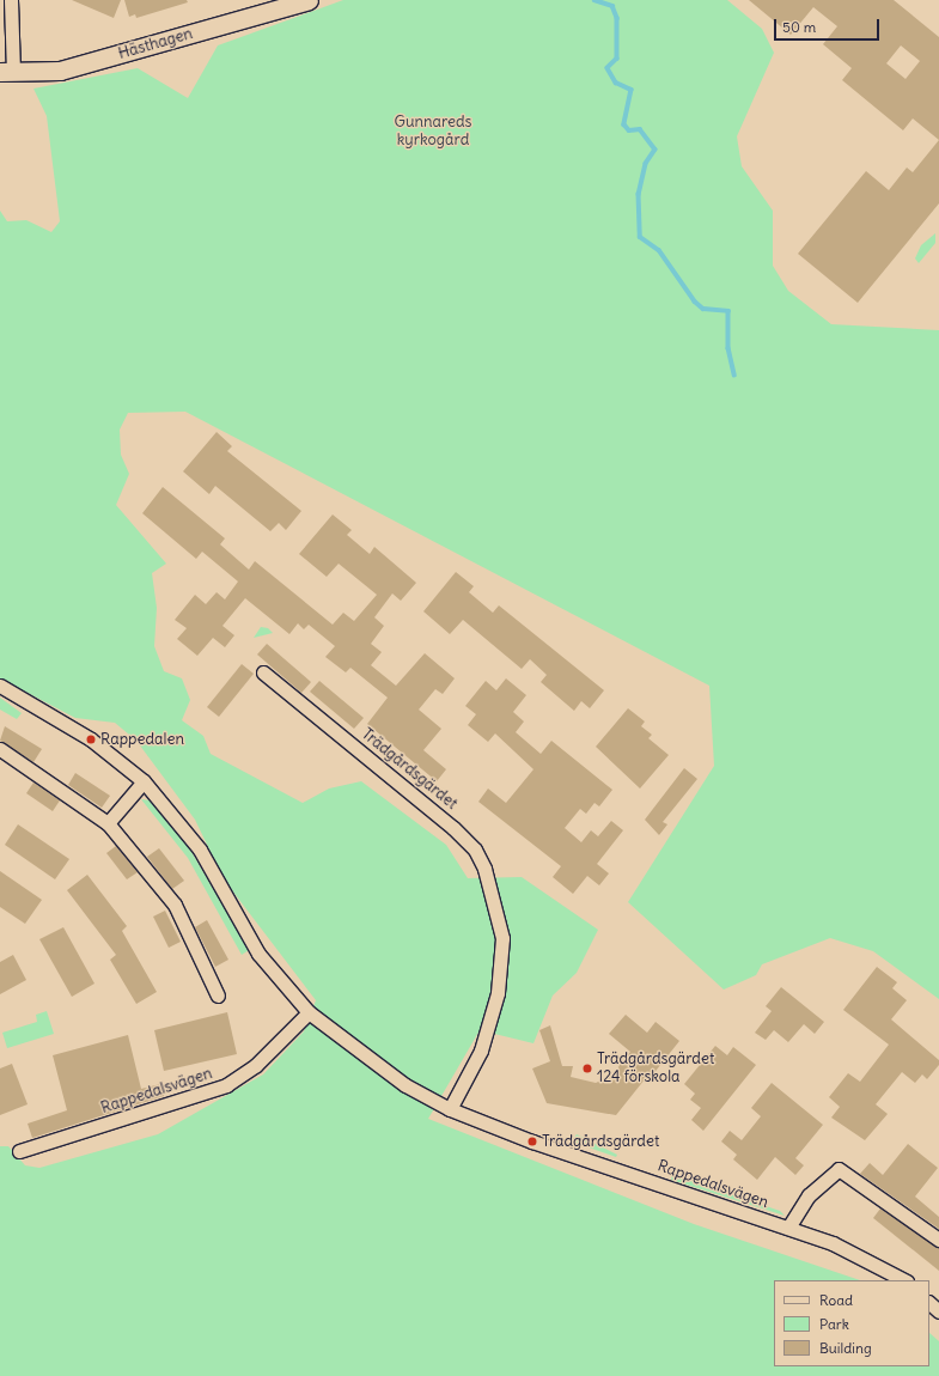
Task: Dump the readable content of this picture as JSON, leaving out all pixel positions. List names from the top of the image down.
{
  "streets": {
    "street": ["Hästhagen", "Trädgårdsgärdet", "Rappedalsvägen"]
  },
  "crossings": [
    ["Trädgårdsgärdet", "Rappedalsvägen"]
  ],
  "parks": ["Gunnareds kyrkogård"],
  "places": ["Rappedalen", "Trädgårdsgärdet 124 förskola", "Trädgårdsgärdet"],
  "legend": ["Road", "Park", "Building"],
  "scale_bar": "50 m"
}
